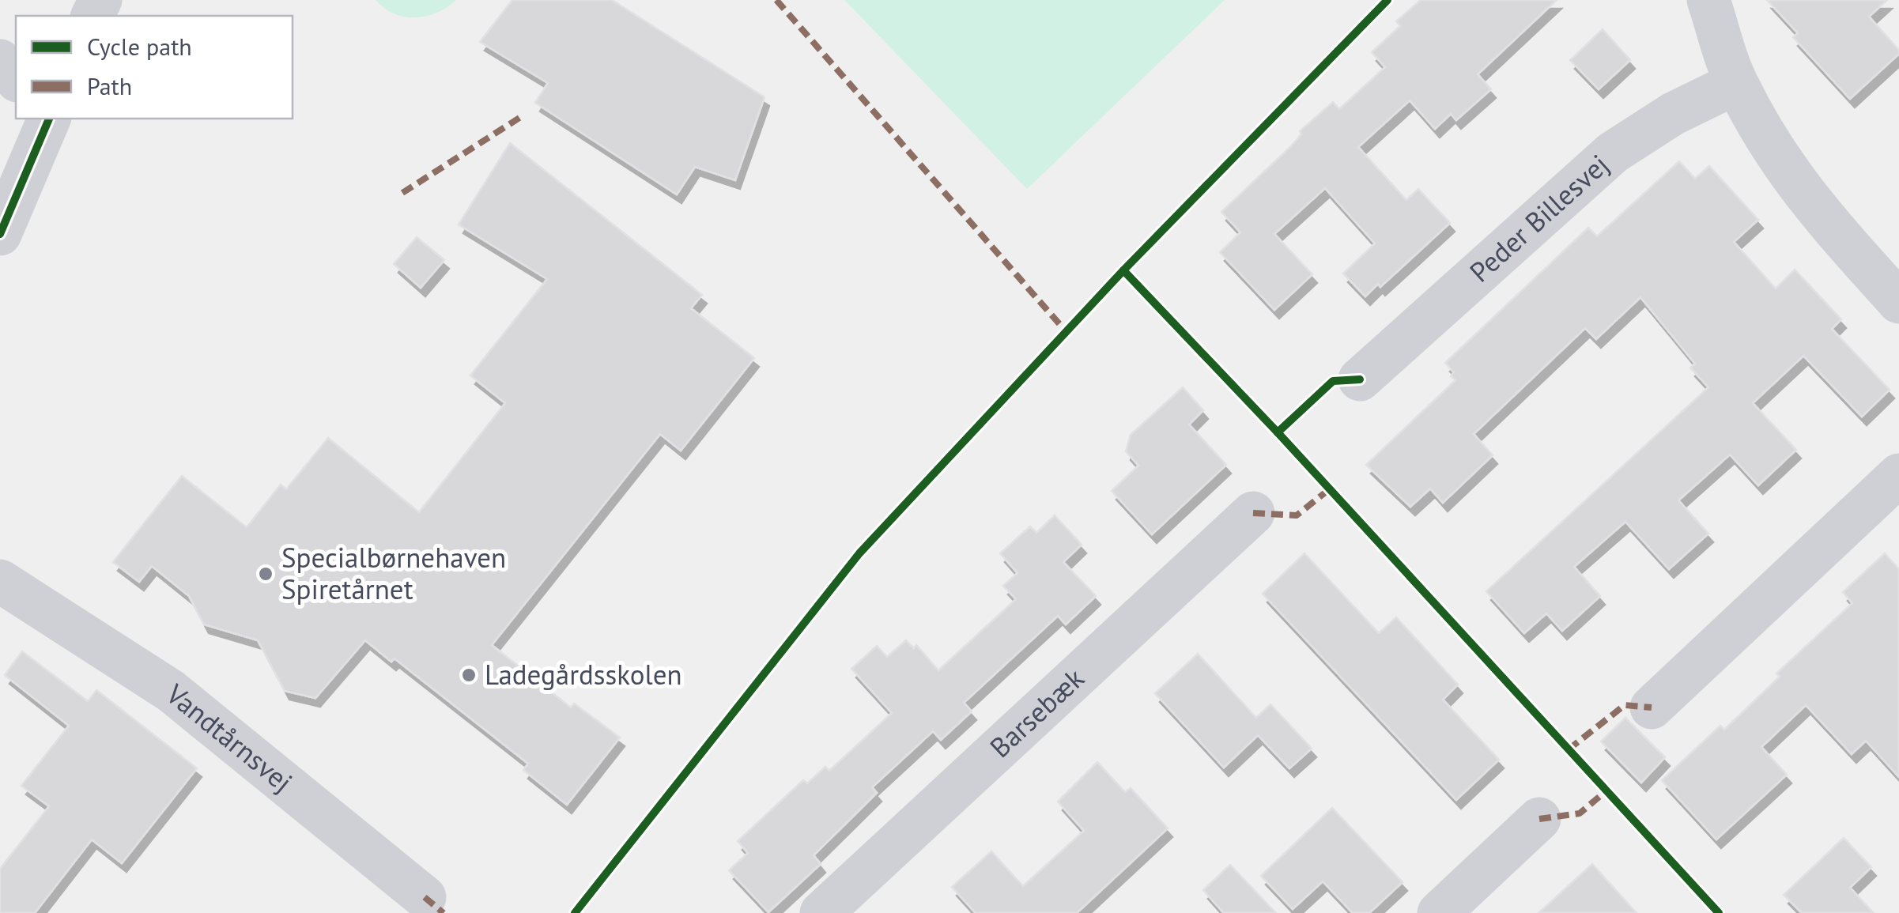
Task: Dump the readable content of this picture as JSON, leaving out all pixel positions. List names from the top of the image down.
{
  "streets": {
    "street": ["Peder Billesvej", "Barsebæk", "Vandtårnsvej"]
  },
  "places": ["Specialbørnehaven Spiretårnet", "Ladegårdsskolen"],
  "legend": ["Cycle path", "Path"]
}
